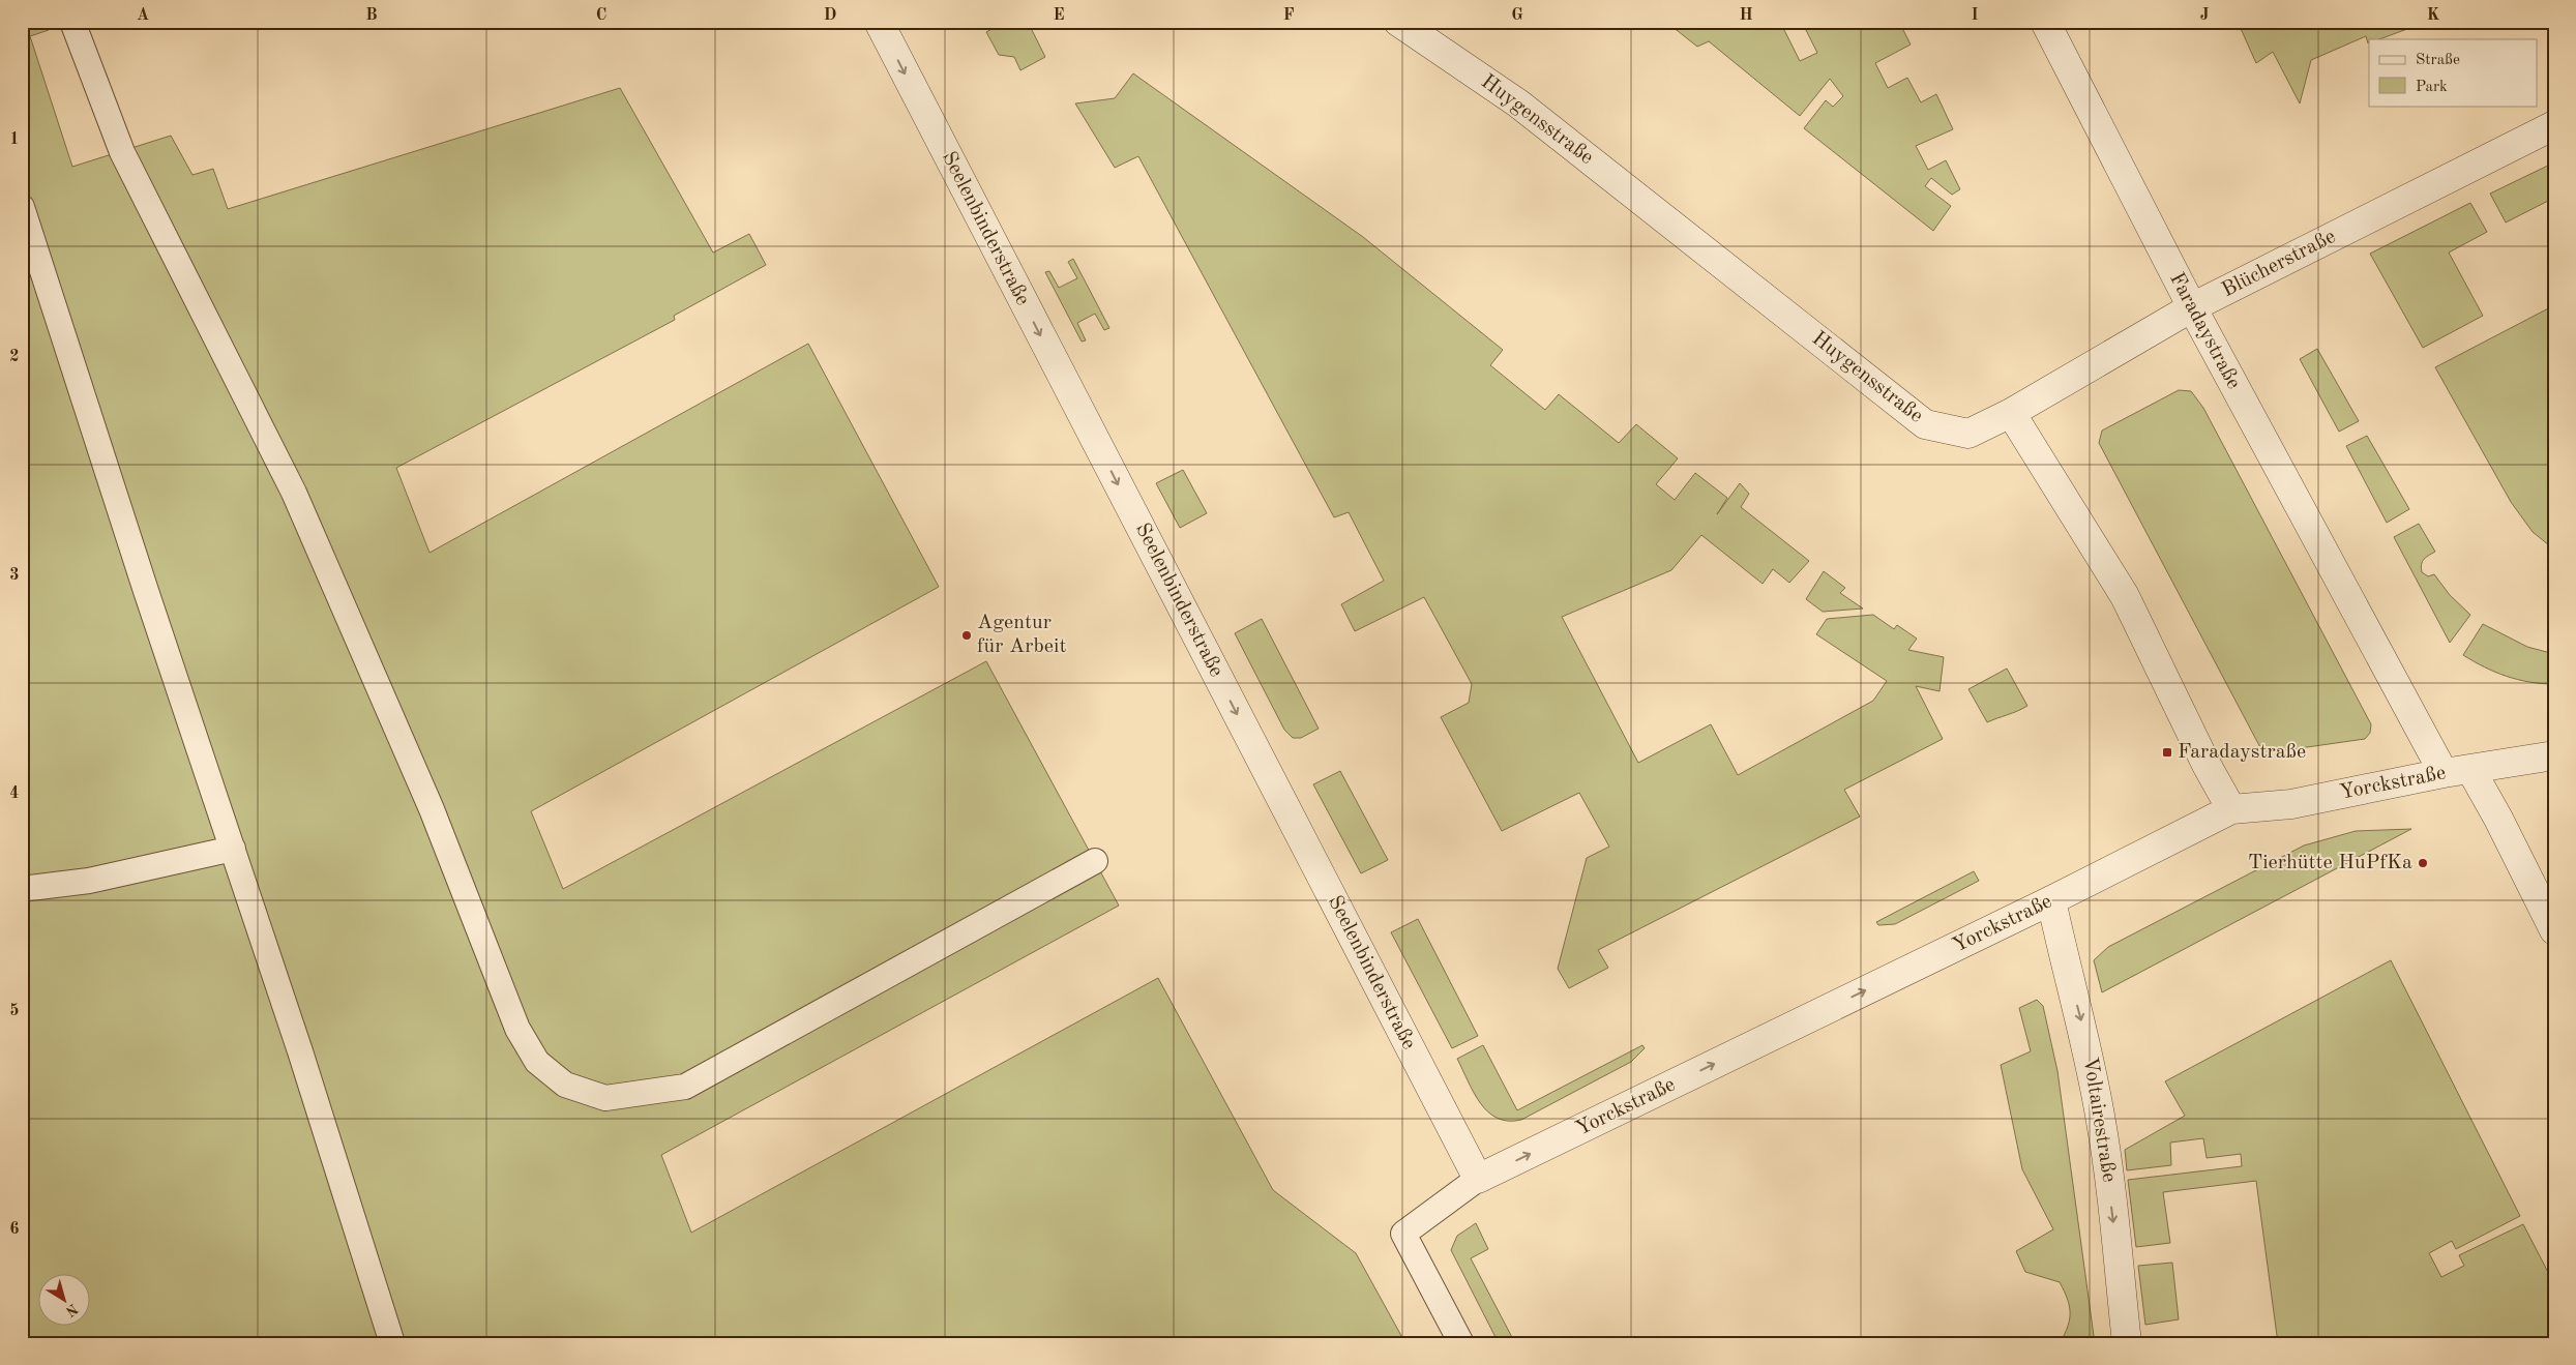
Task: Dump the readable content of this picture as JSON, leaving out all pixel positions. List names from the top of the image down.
{
  "streets": {
    "street": [
      "Huygensstraße",
      "Seelenbinderstraße",
      "Blücherstraße",
      "Faradaystraße",
      "Yorckstraße",
      "Voltairestraße"
    ]
  },
  "crossings": [
    ["Huygensstraße", "Blücherstraße"],
    ["Seelenbinderstraße", "Yorckstraße"],
    ["Blücherstraße", "Faradaystraße"],
    ["Faradaystraße", "Yorckstraße"],
    ["Yorckstraße", "Voltairestraße"]
  ],
  "one_way": ["Seelenbinderstraße", "Yorckstraße", "Voltairestraße"],
  "places": {
    "other": ["Agentur für Arbeit", "Tierhütte HuPfKa"],
    "transit": ["Faradaystraße"]
  },
  "legend": ["Straße", "Park"],
  "north": "bottom right",
  "grid": {
    "columns": [
      "A",
      "B",
      "C",
      "D",
      "E",
      "F",
      "G",
      "H",
      "I",
      "J",
      "K"
    ],
    "rows": [
      "1",
      "2",
      "3",
      "4",
      "5",
      "6"
    ]
  }
}
